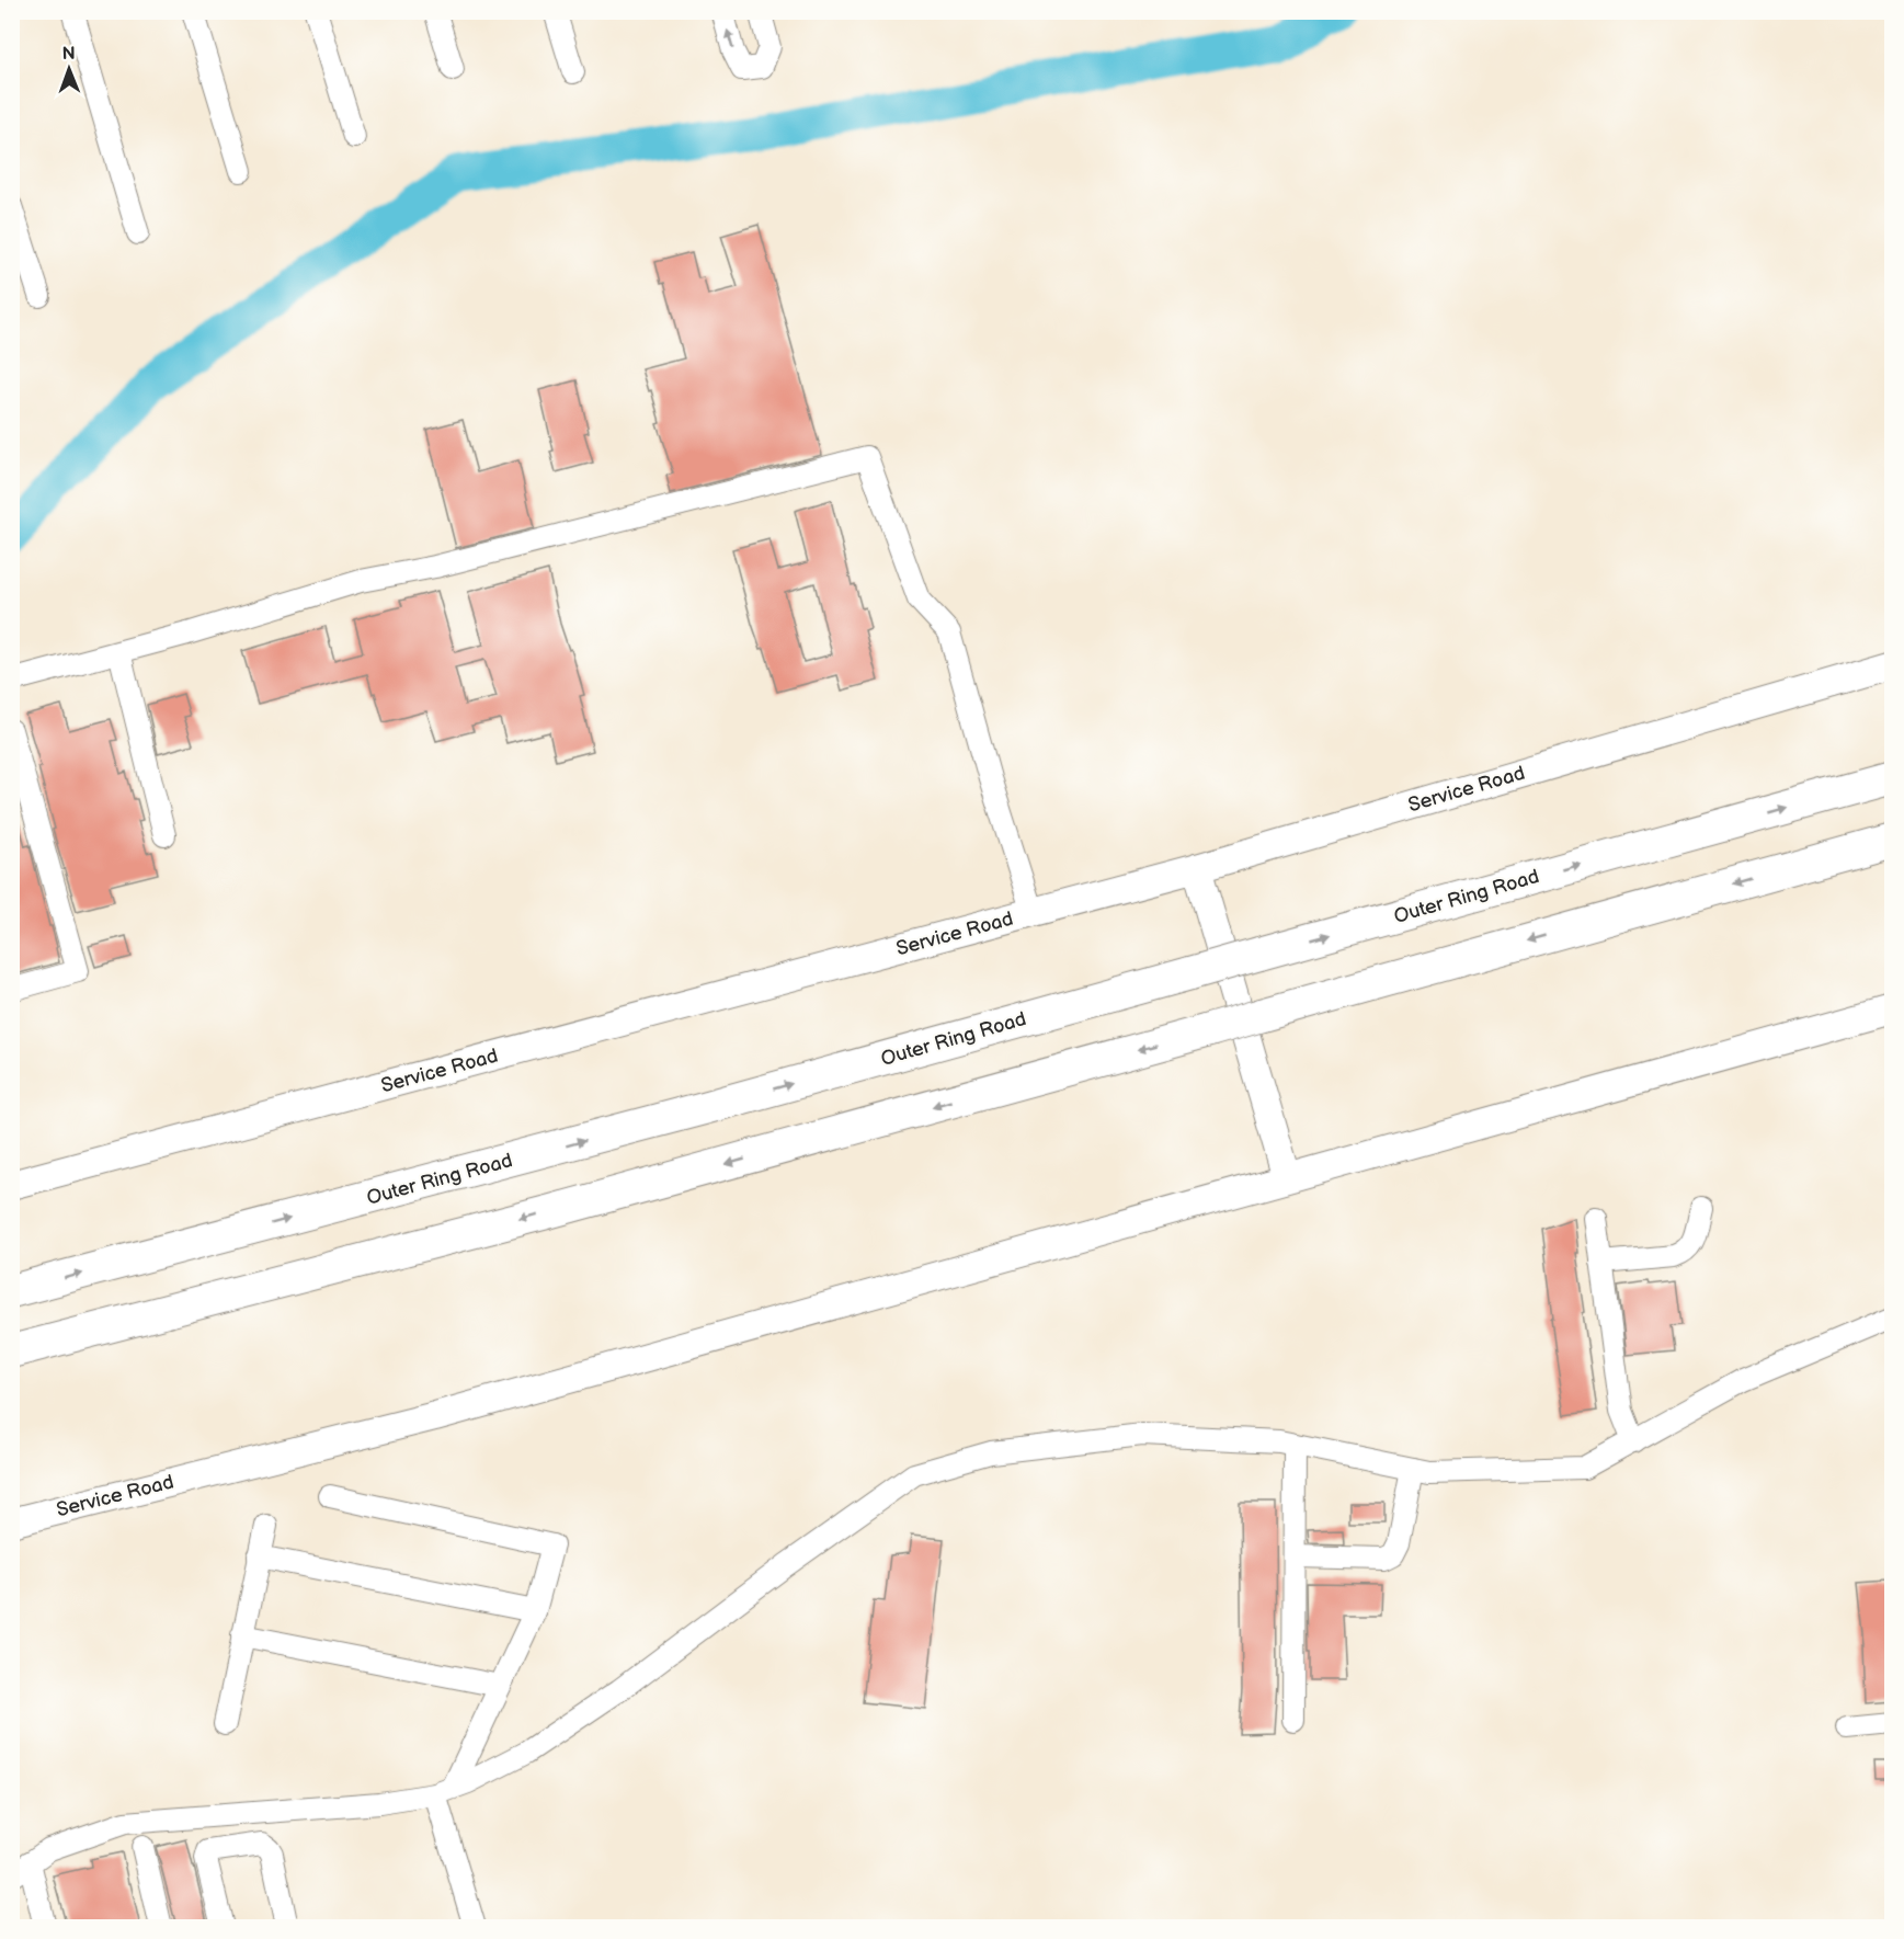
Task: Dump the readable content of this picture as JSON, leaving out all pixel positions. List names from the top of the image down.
{
  "streets": {
    "highway": ["Outer Ring Road"],
    "main road": ["Service Road"]
  },
  "north": "top"
}
